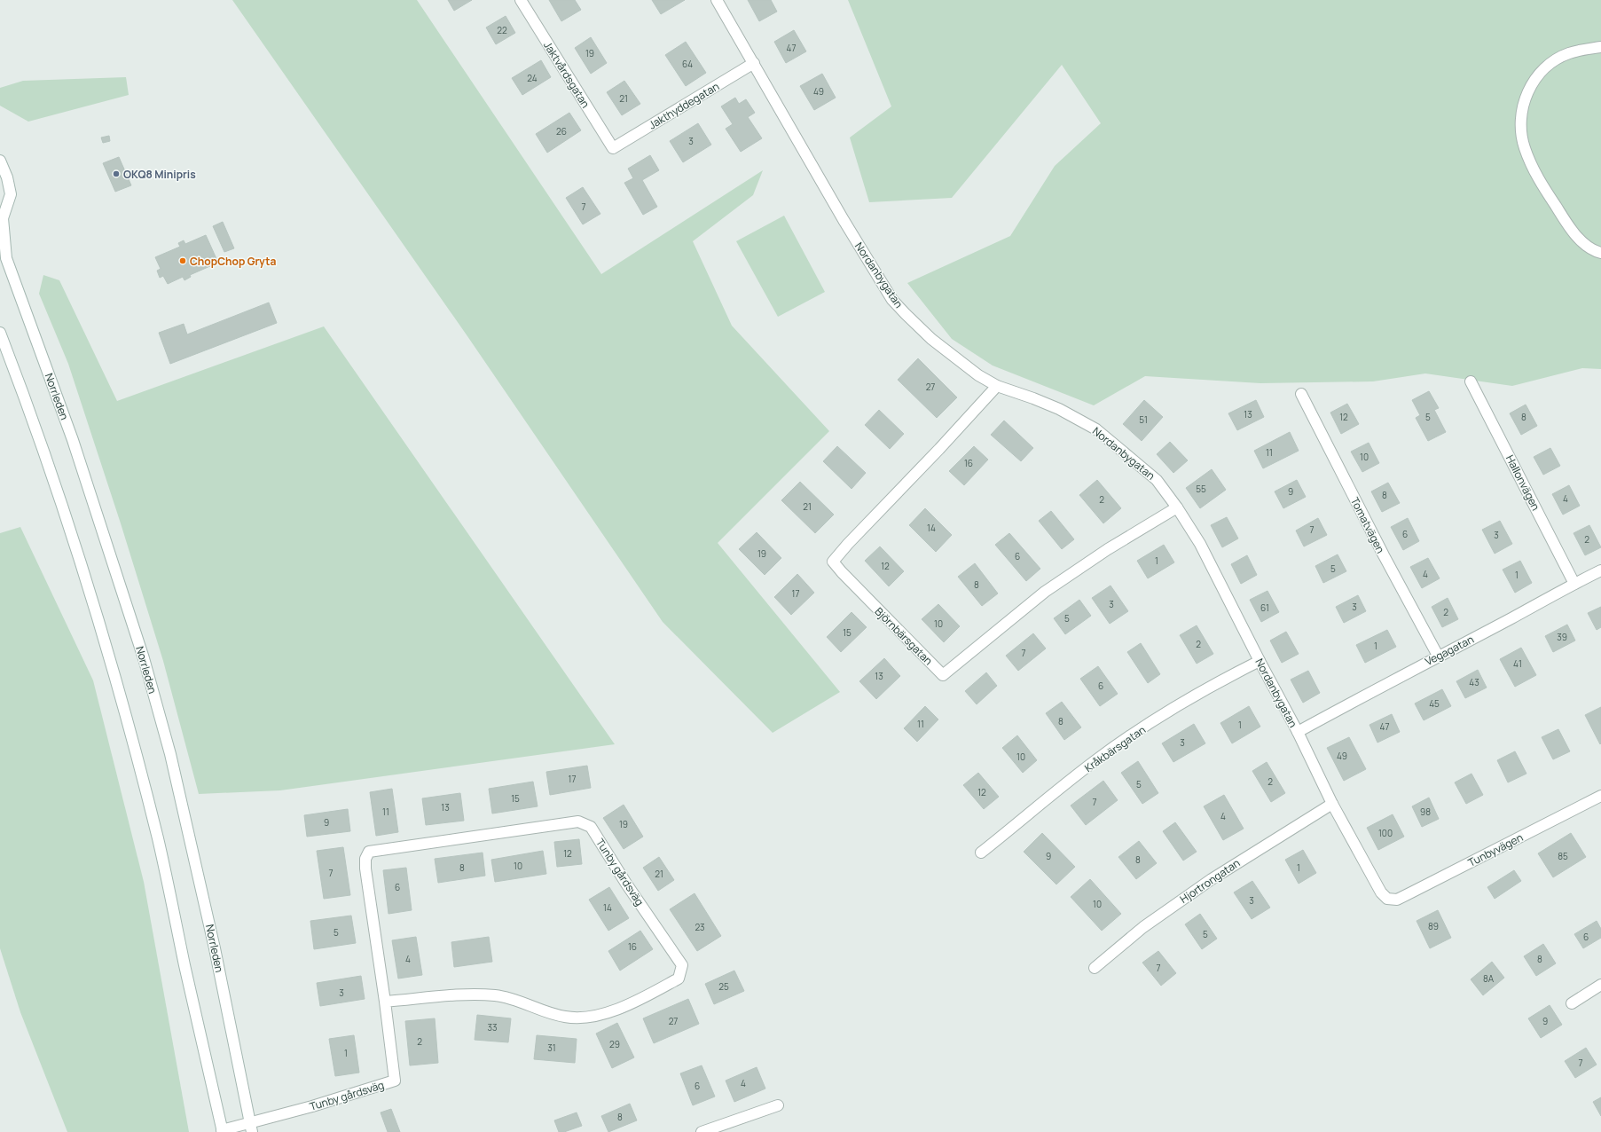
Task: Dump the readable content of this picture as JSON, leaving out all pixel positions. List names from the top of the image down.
{
  "streets": {
    "street": [
      "Jaktvårdsgatan",
      "Jakthyddegatan",
      "Nordanbygatan",
      "Norrleden",
      "Hallonvägen",
      "Tomatvägen",
      "Björnbärsgatan",
      "Vegagatan",
      "Kråkbärsgatan",
      "Tunbyvägen",
      "Tunby gårdsväg",
      "Hjortrongatan"
    ]
  },
  "crossings": [
    ["Jaktvårdsgatan", "Jakthyddegatan"],
    ["Jakthyddegatan", "Nordanbygatan"],
    ["Nordanbygatan", "Björnbärsgatan"],
    ["Nordanbygatan", "Vegagatan"],
    ["Nordanbygatan", "Kråkbärsgatan"],
    ["Nordanbygatan", "Tunbyvägen"],
    ["Nordanbygatan", "Hjortrongatan"],
    ["Norrleden", "Tunby gårdsväg"],
    ["Hallonvägen", "Vegagatan"],
    ["Tomatvägen", "Vegagatan"]
  ],
  "places": ["OKQ8 Minipris", "ChopChop Gryta"],
  "house_numbers": [
    "22",
    "47",
    "19",
    "64",
    "24",
    "49",
    "21",
    "26",
    "3",
    "7",
    "27",
    "13",
    "12",
    "5",
    "8",
    "51",
    "11",
    "10",
    "16",
    "55",
    "9",
    "8",
    "4",
    "2",
    "21",
    "14",
    "7",
    "6",
    "3",
    "2",
    "19",
    "6",
    "1",
    "12",
    "5",
    "4",
    "1",
    "8",
    "17",
    "3",
    "3",
    "61",
    "2",
    "5",
    "10",
    "15",
    "39",
    "2",
    "1",
    "7",
    "41",
    "13",
    "43",
    "6",
    "45",
    "8",
    "11",
    "1",
    "47",
    "3",
    "49",
    "10",
    "17",
    "2",
    "5",
    "12",
    "15",
    "7",
    "13",
    "11",
    "98",
    "4",
    "9",
    "19",
    "100",
    "12",
    "9",
    "85",
    "8",
    "10",
    "8",
    "1",
    "7",
    "21",
    "6",
    "3",
    "10",
    "14",
    "89",
    "23",
    "5",
    "5",
    "6",
    "16",
    "4",
    "8",
    "7",
    "8A",
    "25",
    "3",
    "27",
    "9",
    "33",
    "2",
    "29",
    "31",
    "1",
    "7",
    "4",
    "6",
    "8"
  ]
}
